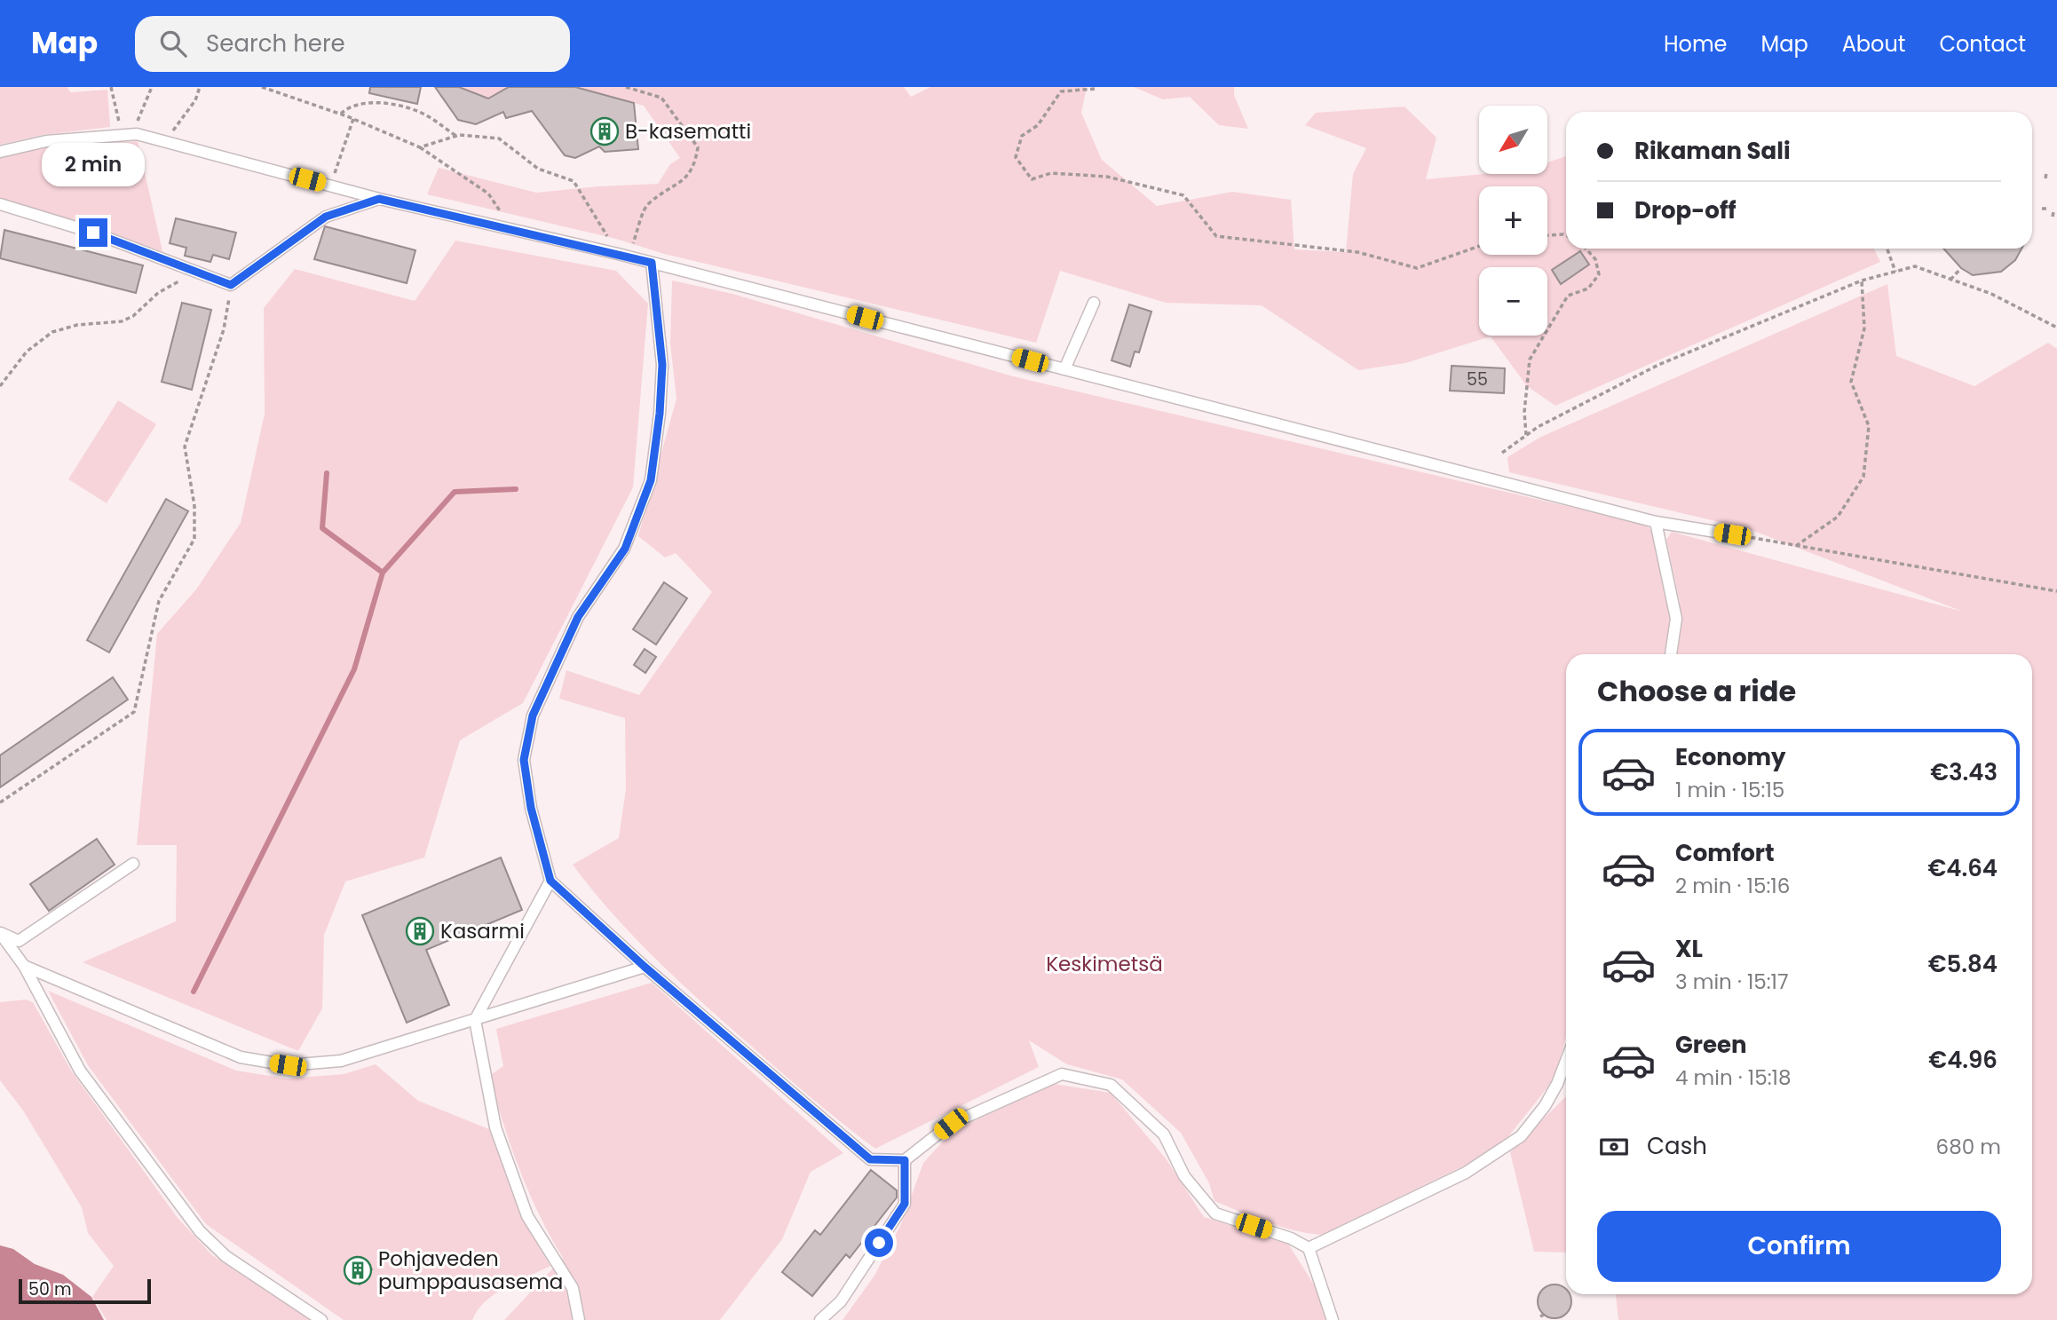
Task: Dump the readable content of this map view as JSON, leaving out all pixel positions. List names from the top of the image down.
{
  "parks": ["Keskimetsä"],
  "places": {
    "building": ["B-kasematti", "Kasarmi", "Pohjaveden pumppausasema"]
  },
  "house_numbers": ["55"],
  "scale_bar": "50 m",
  "north": "bottom left",
  "page": {
    "header": "Map",
    "search": "Search here",
    "nav": [
      "Home",
      "Map",
      "About",
      "Contact"
    ],
    "map_buttons": ["+", "−"],
    "banner": ["Rikaman Sali", "Drop-off"],
    "bubble": "2 min",
    "heading": "Choose a ride",
    "list": [
      {
        "name": "Economy",
        "note": "1 min · 15:15",
        "value": "€3.43"
      },
      {
        "name": "Comfort",
        "note": "2 min · 15:16",
        "value": "€4.64"
      },
      {
        "name": "XL",
        "note": "3 min · 15:17",
        "value": "€5.84"
      },
      {
        "name": "Green",
        "note": "4 min · 15:18",
        "value": "€4.96"
      }
    ],
    "pay": ["Cash", "680 m"],
    "buttons": "Confirm",
    "scale": "50 m"
  }
}
